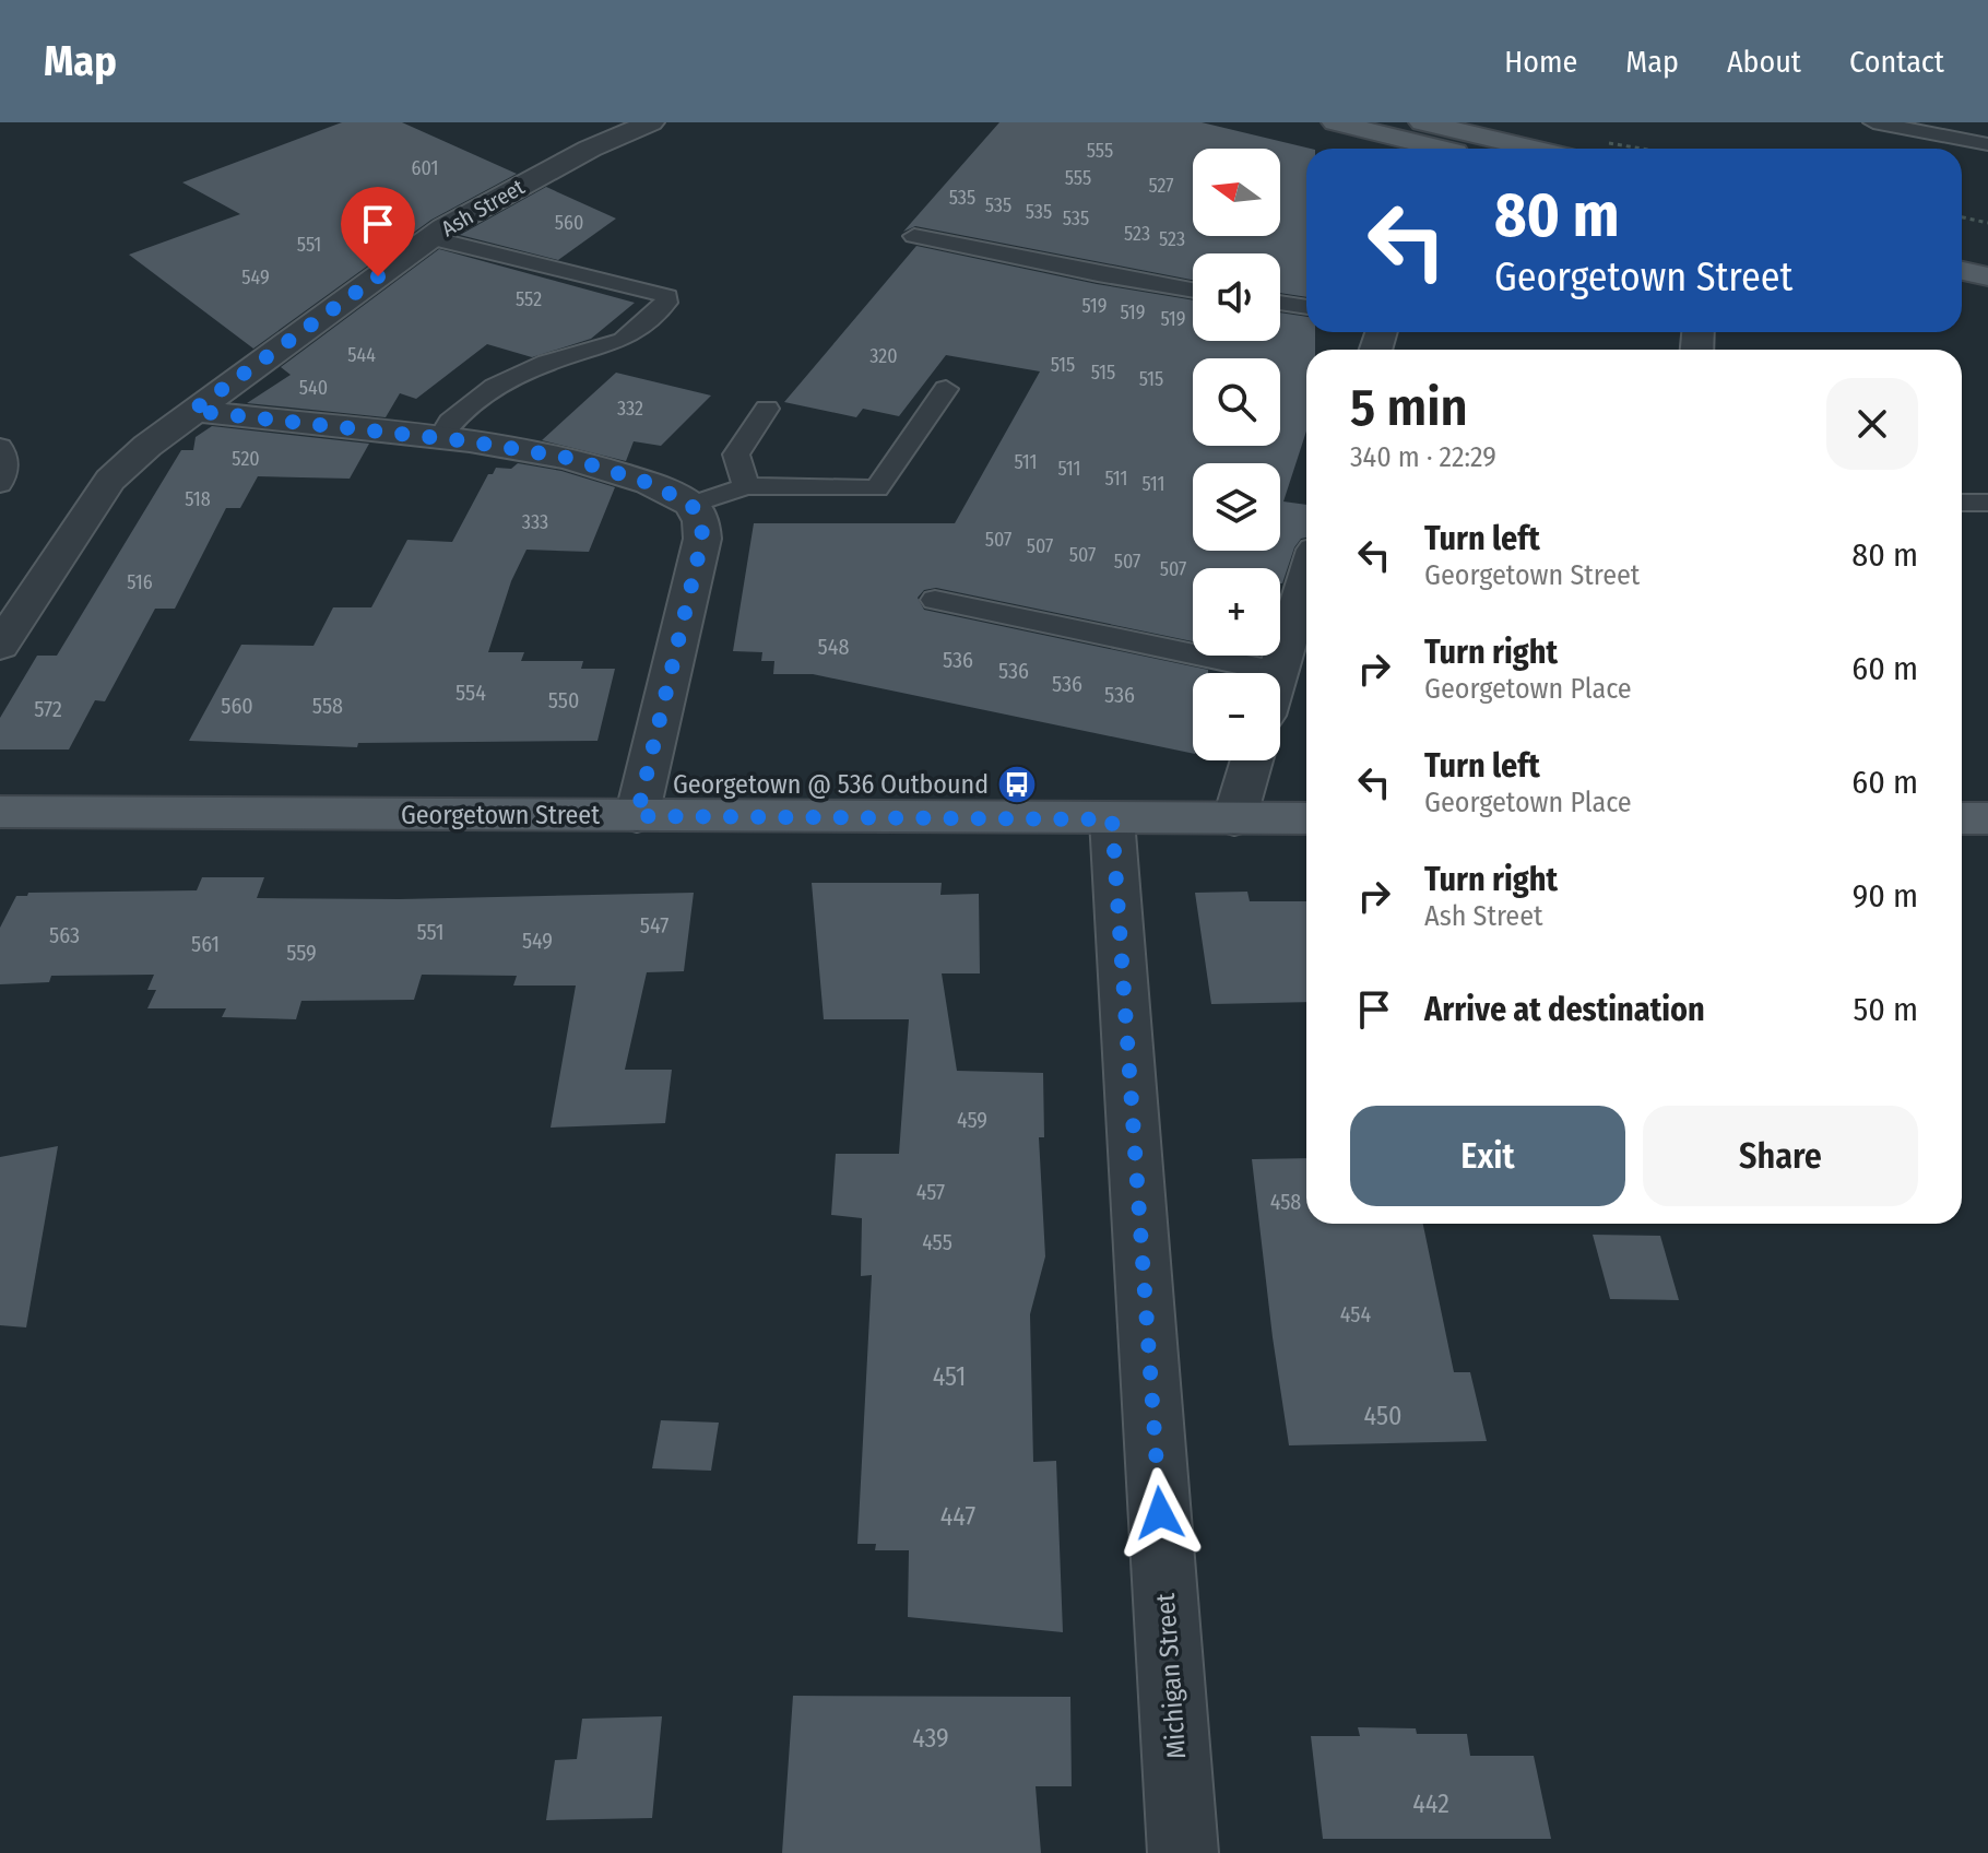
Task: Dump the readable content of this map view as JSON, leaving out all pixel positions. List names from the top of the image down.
{
  "streets": {
    "main road": ["Georgetown Street"],
    "street": ["Ash Street", "Michigan Street"]
  },
  "crossings": [
    ["Georgetown Street", "Michigan Street"]
  ],
  "places": {
    "bus stop": ["Georgetown @ 536 Outbound"]
  },
  "house_numbers": [
    "555",
    "601",
    "555",
    "527",
    "535",
    "535",
    "535",
    "535",
    "560",
    "523",
    "523",
    "551",
    "549",
    "552",
    "519",
    "519",
    "519",
    "544",
    "320",
    "515",
    "515",
    "515",
    "540",
    "332",
    "520",
    "511",
    "511",
    "511",
    "511",
    "518",
    "333",
    "507",
    "507",
    "507",
    "507",
    "507",
    "516",
    "548",
    "536",
    "536",
    "536",
    "554",
    "536",
    "550",
    "560",
    "558",
    "572",
    "547",
    "551",
    "563",
    "549",
    "561",
    "559",
    "459",
    "457",
    "458",
    "455",
    "454",
    "451",
    "450",
    "447",
    "439",
    "442"
  ],
  "north": "left",
  "page": {
    "header": "Map",
    "nav": [
      "Home",
      "Map",
      "About",
      "Contact"
    ],
    "map_buttons": ["+", "−"],
    "turn": ["80 m", "Georgetown Street"],
    "heading": ["5 min", "340 m · 22:29"],
    "list": [
      {
        "name": "Turn left",
        "note": "Georgetown Street",
        "value": "80 m"
      },
      {
        "name": "Turn right",
        "note": "Georgetown Place",
        "value": "60 m"
      },
      {
        "name": "Turn left",
        "note": "Georgetown Place",
        "value": "60 m"
      },
      {
        "name": "Turn right",
        "note": "Ash Street",
        "value": "90 m"
      },
      {
        "name": "Arrive at destination",
        "value": "50 m"
      }
    ],
    "buttons": ["Exit", "Share"]
  }
}
